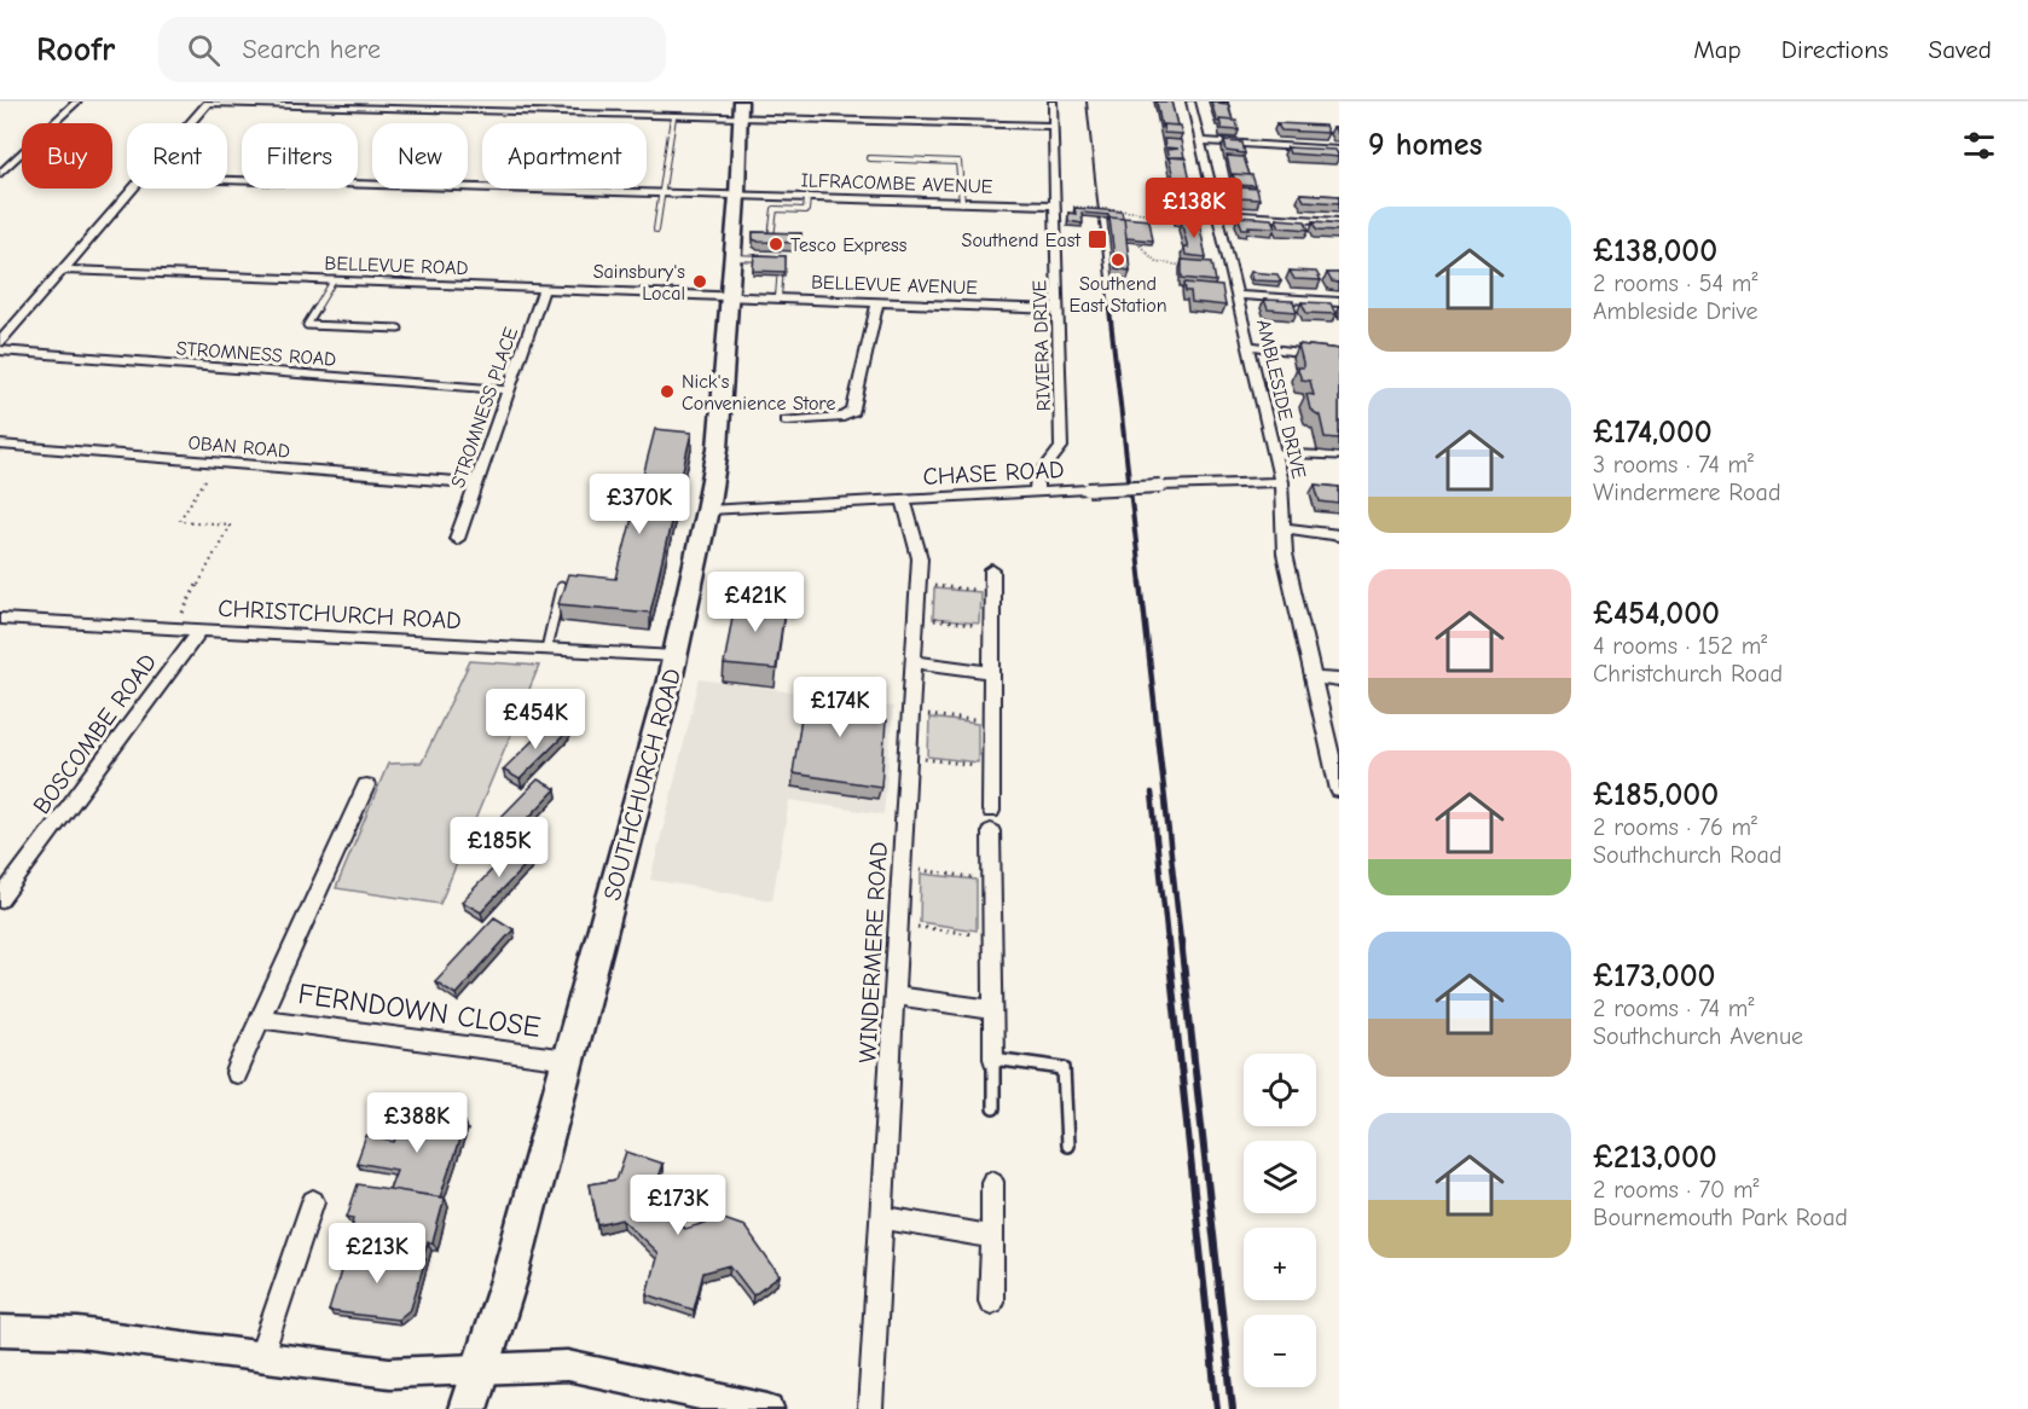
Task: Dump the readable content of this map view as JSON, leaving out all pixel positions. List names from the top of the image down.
{
  "streets": {
    "main road": ["SOUTHCHURCH ROAD"],
    "street": [
      "ILFRACOMBE AVENUE",
      "BELLEVUE ROAD",
      "BELLEVUE AVENUE",
      "RIVIERA DRIVE",
      "STROMNESS ROAD",
      "AMBLESIDE DRIVE",
      "STROMNESS PLACE",
      "OBAN ROAD",
      "CHASE ROAD",
      "CHRISTCHURCH ROAD",
      "BOSCOMBE ROAD",
      "WINDERMERE ROAD",
      "FERNDOWN CLOSE"
    ]
  },
  "crossings": [
    ["ILFRACOMBE AVENUE", "RIVIERA DRIVE"],
    ["ILFRACOMBE AVENUE", "SOUTHCHURCH ROAD"],
    ["BELLEVUE ROAD", "BELLEVUE AVENUE"],
    ["BELLEVUE ROAD", "STROMNESS PLACE"],
    ["BELLEVUE ROAD", "SOUTHCHURCH ROAD"],
    ["BELLEVUE AVENUE", "RIVIERA DRIVE"],
    ["BELLEVUE AVENUE", "SOUTHCHURCH ROAD"],
    ["RIVIERA DRIVE", "CHASE ROAD"],
    ["STROMNESS ROAD", "STROMNESS PLACE"],
    ["AMBLESIDE DRIVE", "CHASE ROAD"],
    ["STROMNESS PLACE", "OBAN ROAD"],
    ["CHASE ROAD", "SOUTHCHURCH ROAD"],
    ["CHASE ROAD", "WINDERMERE ROAD"],
    ["CHRISTCHURCH ROAD", "BOSCOMBE ROAD"],
    ["CHRISTCHURCH ROAD", "SOUTHCHURCH ROAD"],
    ["SOUTHCHURCH ROAD", "FERNDOWN CLOSE"]
  ],
  "places": {
    "transit": ["Southend East"],
    "other": [
      "Tesco Express",
      "Southend East Station",
      "Sainsbury's Local",
      "Nick's Convenience Store"
    ]
  },
  "page": {
    "header": "Roofr",
    "search": "Search here",
    "nav": ["Map", "Directions", "Saved"],
    "heading": "9 homes",
    "chip": [
      "Buy",
      "Rent",
      "Filters",
      "New",
      "Apartment"
    ],
    "price": [
      "£138K",
      "£370K",
      "£421K",
      "£174K",
      "£454K",
      "£185K",
      "£388K",
      "£173K",
      "£213K"
    ],
    "list": [
      {
        "name": "£138,000",
        "note": "2 rooms · 54 m² · Ambleside Drive"
      },
      {
        "name": "£174,000",
        "note": "3 rooms · 74 m² · Windermere Road"
      },
      {
        "name": "£454,000",
        "note": "4 rooms · 152 m² · Christchurch Road"
      },
      {
        "name": "£185,000",
        "note": "2 rooms · 76 m² · Southchurch Road"
      },
      {
        "name": "£173,000",
        "note": "2 rooms · 74 m² · Southchurch Avenue"
      },
      {
        "name": "£213,000",
        "note": "2 rooms · 70 m² · Bournemouth Park Road"
      }
    ],
    "map_buttons": ["+", "−"]
  }
}
